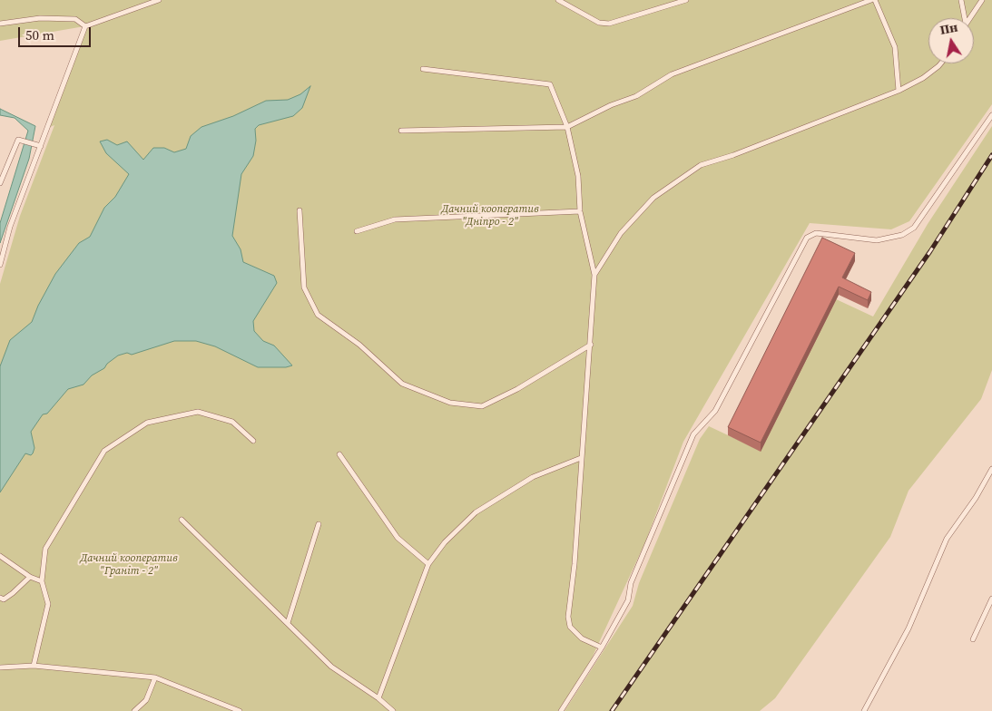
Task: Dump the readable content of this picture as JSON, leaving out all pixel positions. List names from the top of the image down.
{
  "parks": ["Дачний кооператив \"Дніпро - 2\"", "Дачний кооператив \"Граніт - 2\""],
  "scale_bar": "50 m",
  "north": "top"
}
